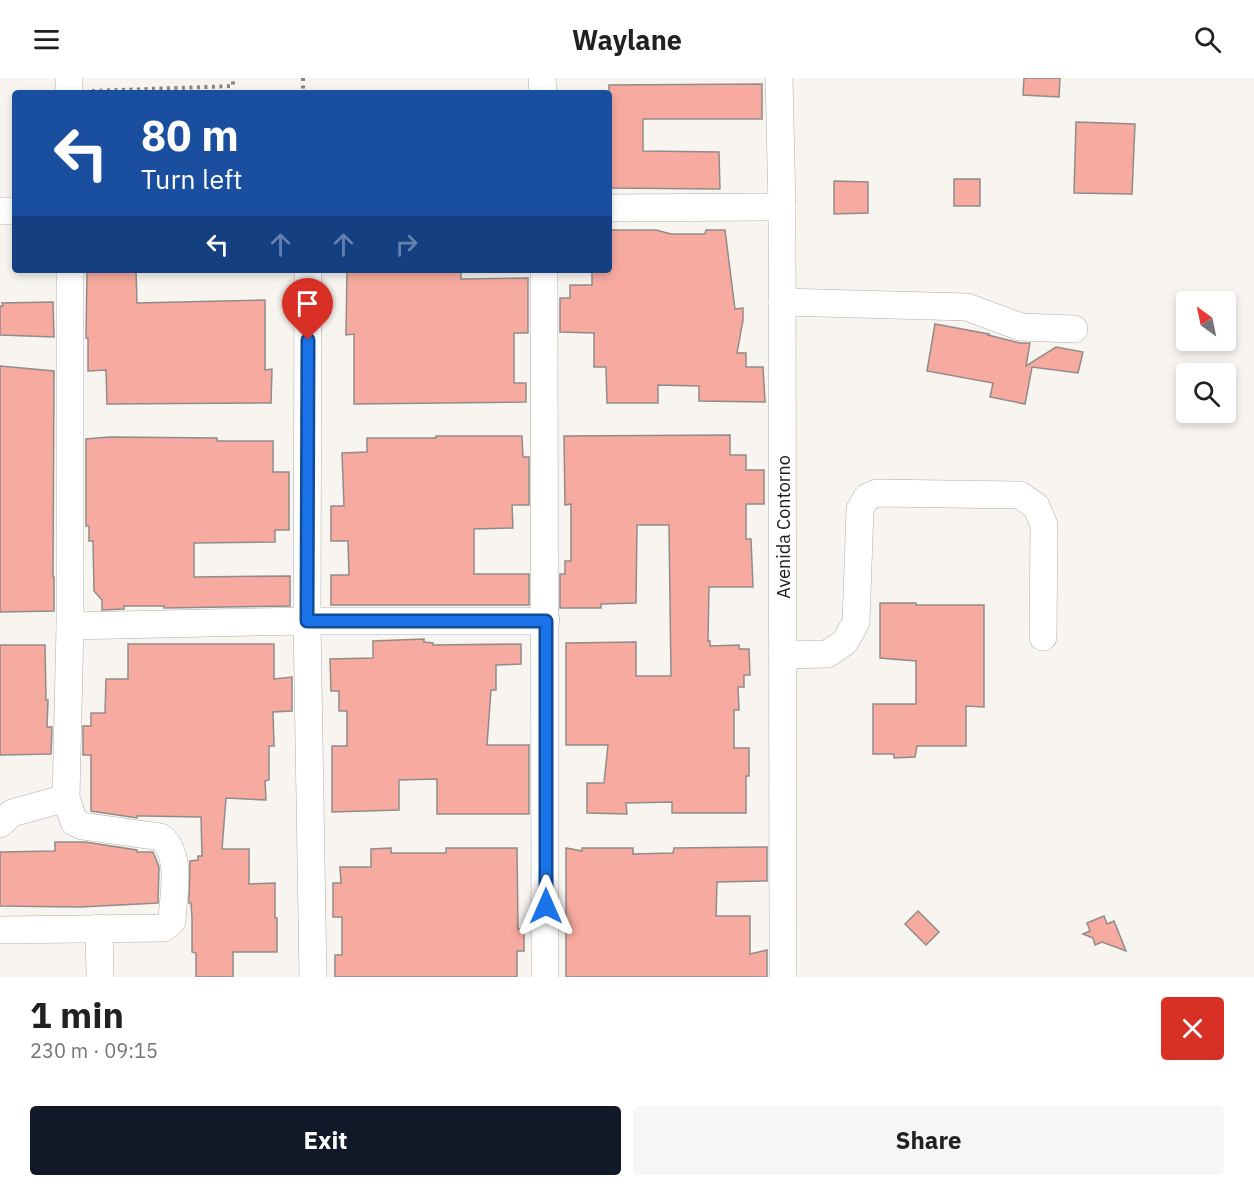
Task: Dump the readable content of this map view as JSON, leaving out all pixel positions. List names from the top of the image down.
{
  "streets": {
    "street": ["Avenida Contorno"]
  },
  "north": "top left",
  "page": {
    "header": "Waylane",
    "turn": ["80 m", "Turn left"],
    "heading": ["1 min", "230 m · 09:15"],
    "buttons": ["Exit", "Share"]
  }
}
